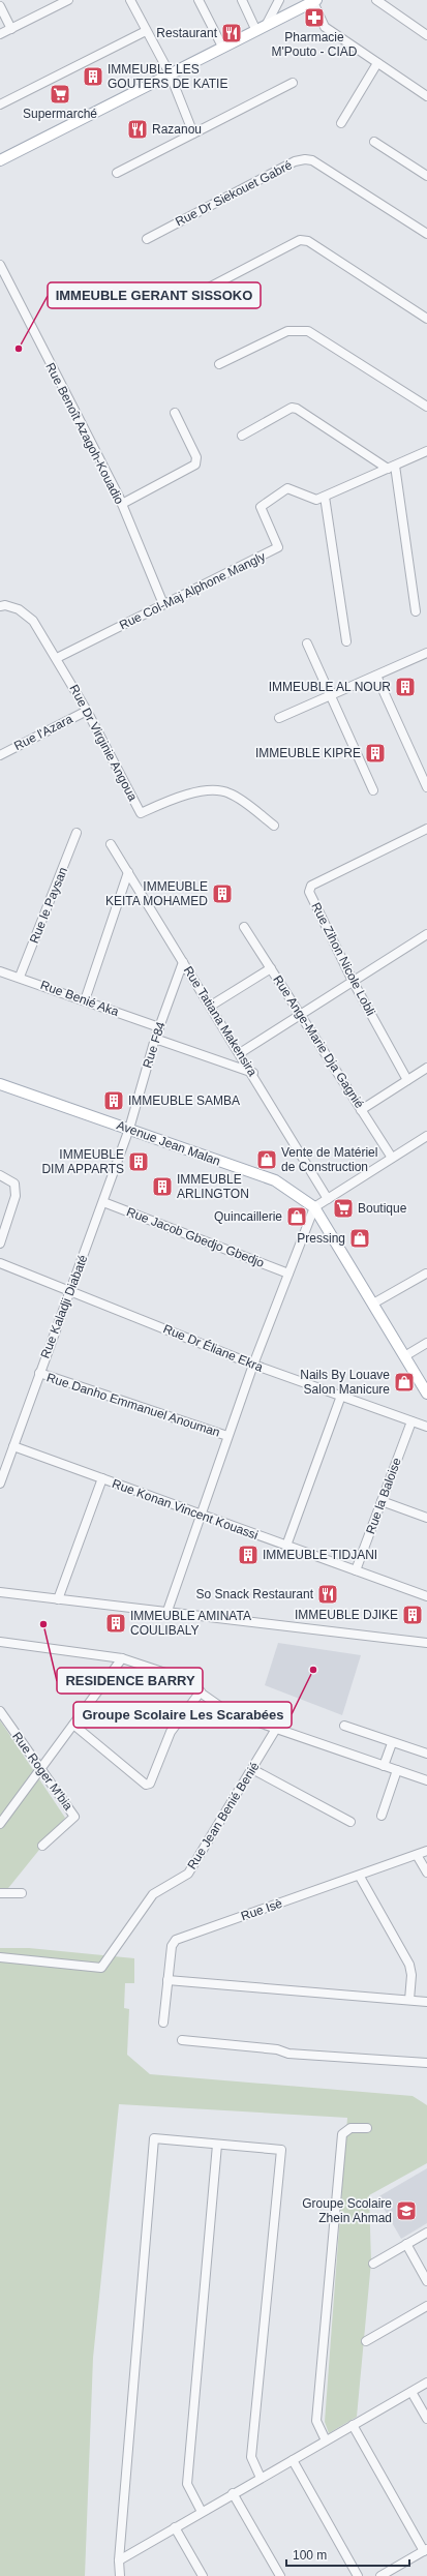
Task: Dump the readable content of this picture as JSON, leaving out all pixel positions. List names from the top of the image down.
{
  "streets": {
    "main road": ["Avenue Jean Malan"],
    "street": [
      "Rue Dr Siekouet Gabré",
      "Rue Benoît Azagoh-Kouadio",
      "Rue Col-Maj Alphone Mangly",
      "Rue l'Azara",
      "Rue Dr Virginie Angoua",
      "Rue le Paysan",
      "Rue Zihon Nicole Lobli",
      "Rue Benié Aka",
      "Rue Tatiana Makensira",
      "Rue Ange-Marie Dja Gagnié",
      "Rue F84",
      "Rue Jacob Gbedjo Gbedjo",
      "Rue Kaladji Diabaté",
      "Rue Dr Éliane Ekra",
      "Rue Danho Emmanuel Anouman",
      "Rue la Baloise",
      "Rue Konan Vincent Kouassi",
      "Rue Roger M'bia",
      "Rue Jean Benié Benié",
      "Rue Isè"
    ]
  },
  "crossings": [
    ["Rue Benoît Azagoh-Kouadio", "Rue Col-Maj Alphone Mangly"],
    ["Rue Col-Maj Alphone Mangly", "Rue Dr Virginie Angoua"],
    ["Rue l'Azara", "Rue Dr Virginie Angoua"],
    ["Rue le Paysan", "Rue Benié Aka"],
    ["Rue Benié Aka", "Rue F84"],
    ["Rue Tatiana Makensira", "Rue F84"],
    ["Rue F84", "Avenue Jean Malan"],
    ["Rue F84", "Rue Kaladji Diabaté"],
    ["Avenue Jean Malan", "Rue Kaladji Diabaté"],
    ["Rue Jacob Gbedjo Gbedjo", "Rue Kaladji Diabaté"],
    ["Rue Kaladji Diabaté", "Rue Dr Éliane Ekra"],
    ["Rue Kaladji Diabaté", "Rue Danho Emmanuel Anouman"],
    ["Rue Kaladji Diabaté", "Rue Konan Vincent Kouassi"],
    ["Rue Dr Éliane Ekra", "Rue la Baloise"],
    ["Rue la Baloise", "Rue Konan Vincent Kouassi"]
  ],
  "places": {
    "pharmacy": ["Pharmacie M'Pouto - CIAD"],
    "restaurant": ["Restaurant", "Razanou", "So Snack Restaurant"],
    "building": [
      "IMMEUBLE LES GOUTERS DE KATIE",
      "IMMEUBLE AL NOUR",
      "IMMEUBLE KIPRE",
      "IMMEUBLE KEITA MOHAMED",
      "IMMEUBLE SAMBA",
      "IMMEUBLE DIM APPARTS",
      "IMMEUBLE ARLINGTON",
      "IMMEUBLE TIDJANI",
      "IMMEUBLE DJIKE",
      "IMMEUBLE AMINATA COULIBALY"
    ],
    "supermarket": ["Supermarché", "Boutique"],
    "other": ["IMMEUBLE GERANT SISSOKO", "RESIDENCE BARRY", "Groupe Scolaire Les Scarabées"],
    "shop": [
      "Vente de Matériel de Construction",
      "Quincaillerie",
      "Pressing",
      "Nails By Louave Salon Manicure"
    ],
    "school or university": ["Groupe Scolaire Zhein Ahmad"]
  },
  "scale_bar": "100 m"
}
